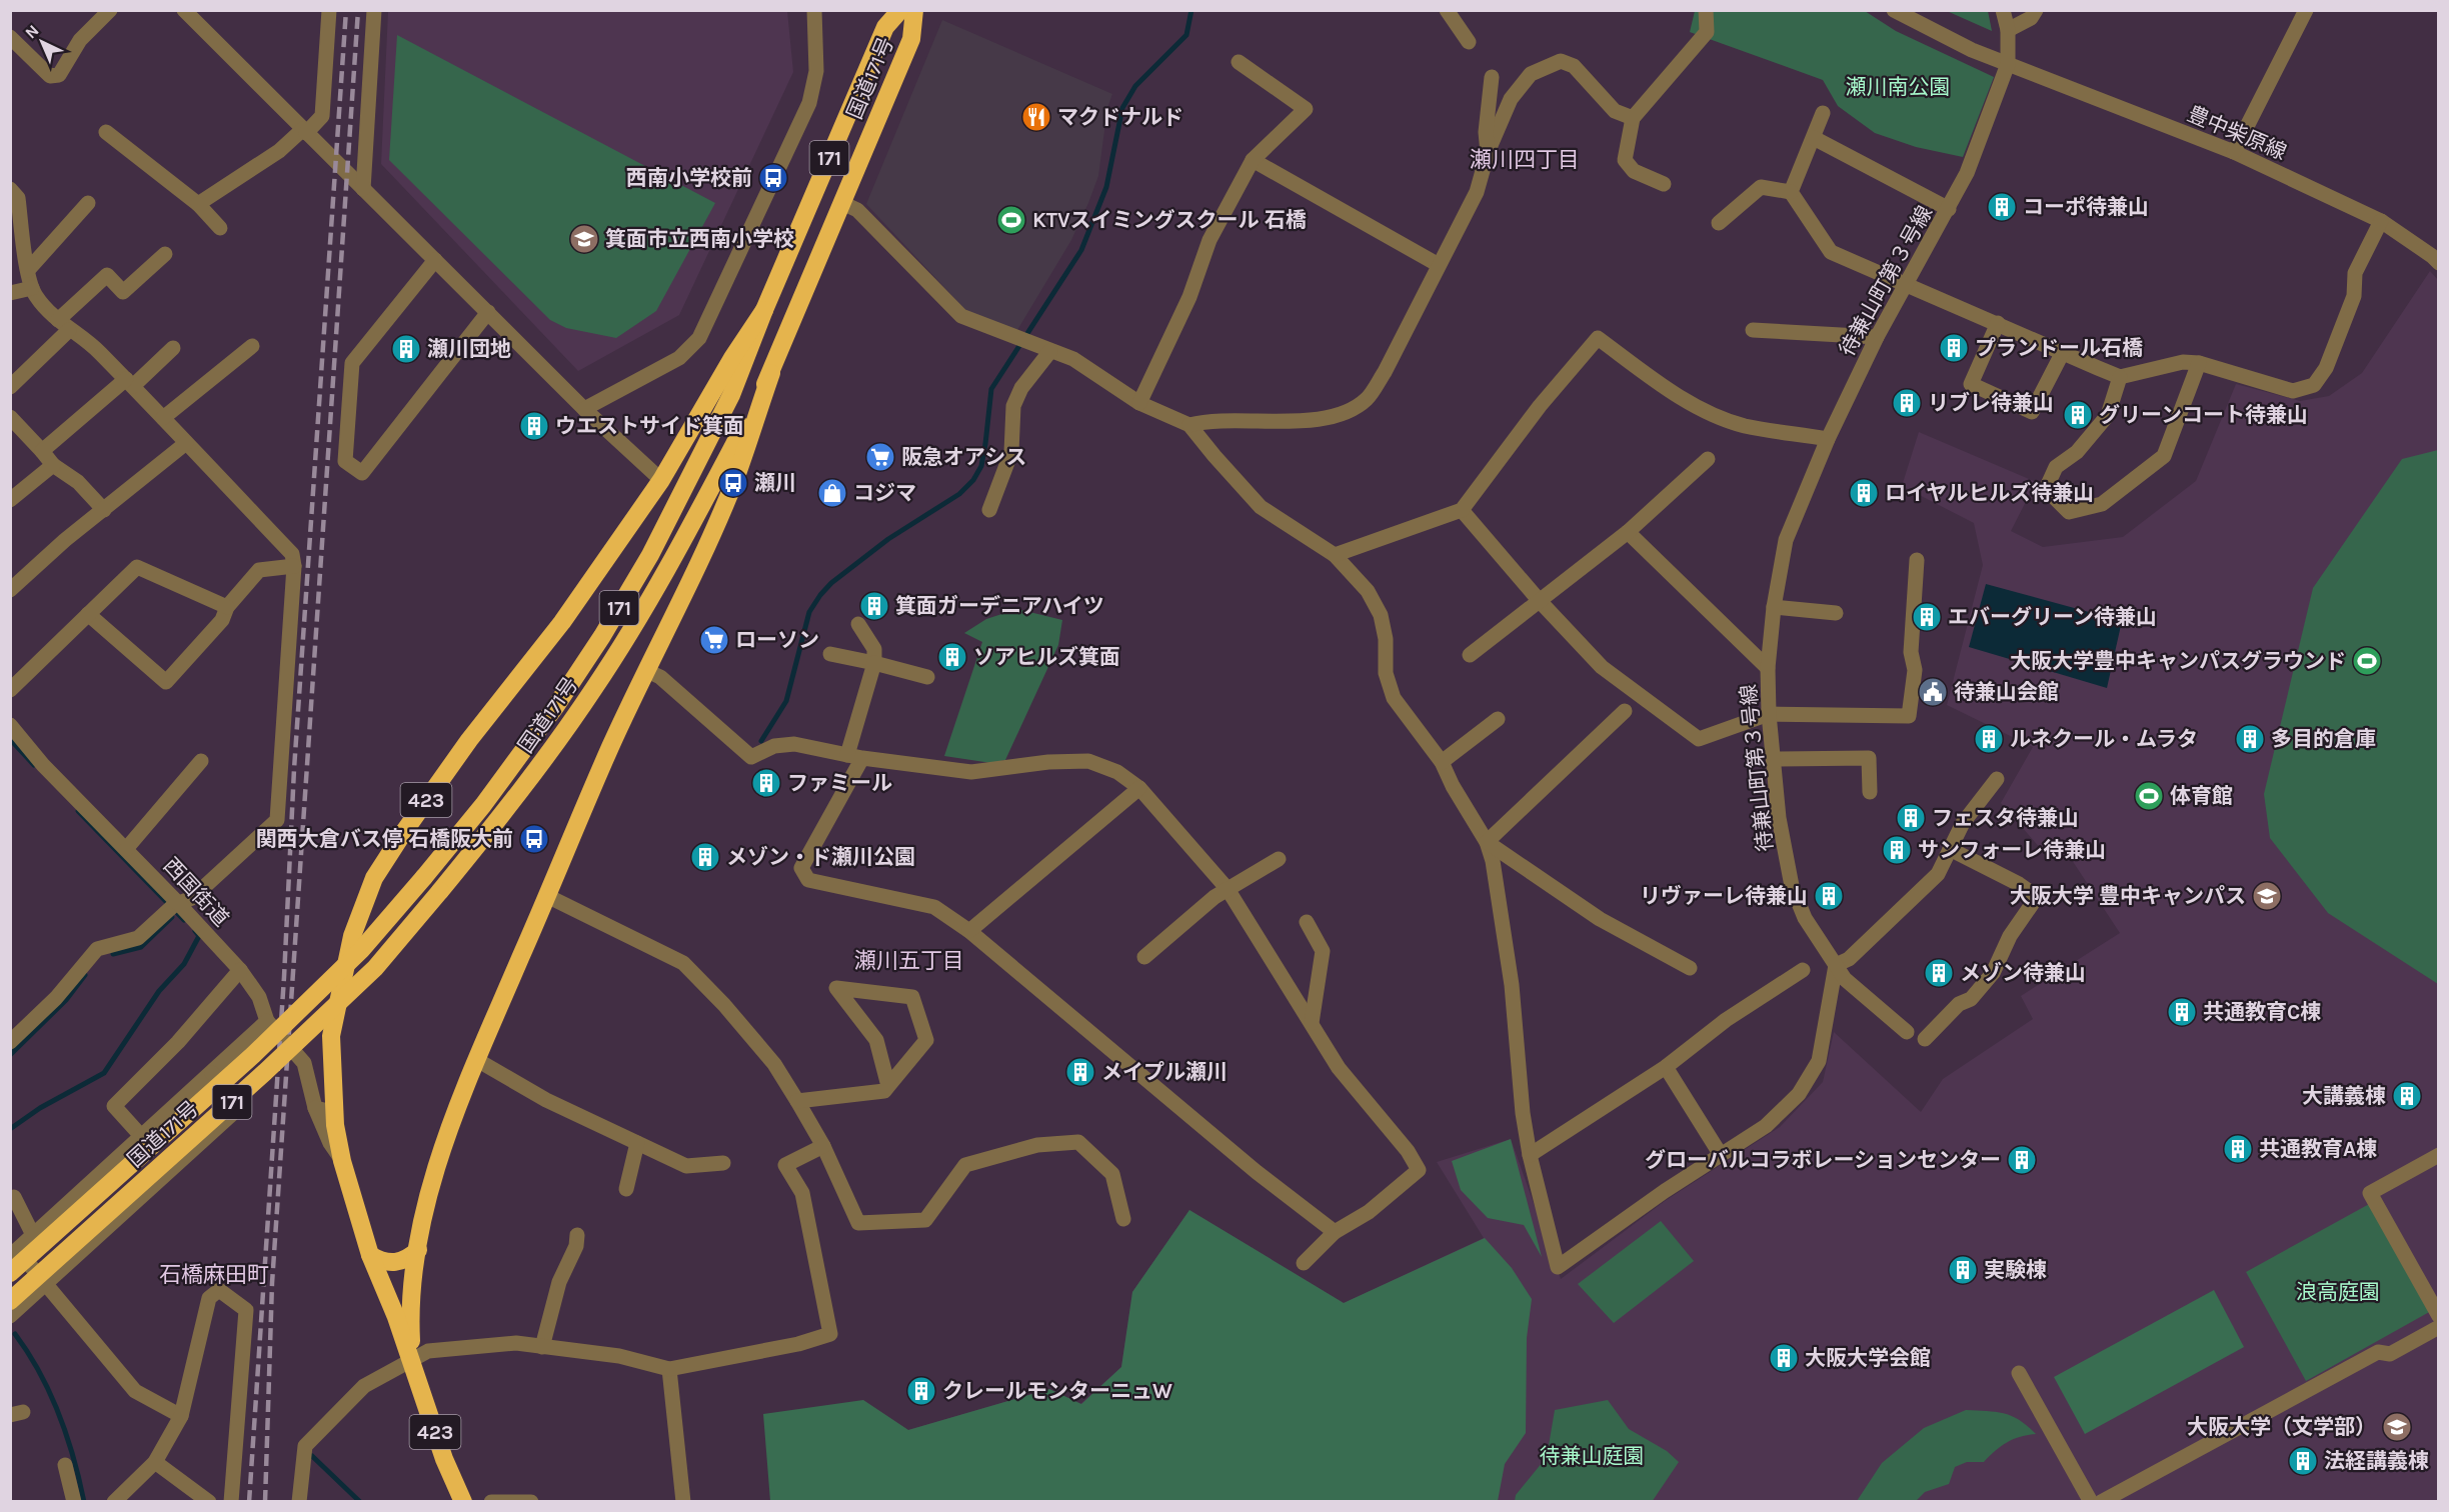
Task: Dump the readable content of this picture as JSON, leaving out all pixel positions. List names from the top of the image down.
{
  "streets": {
    "highway": ["国道171号", "171", "423"],
    "street": ["豊中柴原線", "待兼山町第３号線", "西国街道"]
  },
  "crossings": [
    ["国道171号", "423"],
    ["豊中柴原線", "待兼山町第３号線"],
    ["423", "西国街道"]
  ],
  "districts": ["瀬川四丁目", "瀬川五丁目", "石橋麻田町"],
  "parks": ["瀬川南公園", "浪高庭園", "待兼山庭園"],
  "places": {
    "restaurant": ["マクドナルド"],
    "bus stop": ["西南小学校前", "瀬川", "関西大倉バス停 石橋阪大前"],
    "building": [
      "コーポ待兼山",
      "プランドール石橋",
      "瀬川団地",
      "リブレ待兼山",
      "グリーンコート待兼山",
      "ウエストサイド箕面",
      "ロイヤルヒルズ待兼山",
      "箕面ガーデニアハイツ",
      "エバーグリーン待兼山",
      "ソアヒルズ箕面",
      "ルネクール・ムラタ",
      "多目的倉庫",
      "ファミール",
      "フェスタ待兼山",
      "サンフォーレ待兼山",
      "メゾン・ド瀬川公園",
      "リヴァーレ待兼山",
      "メゾン待兼山",
      "共通教育C棟",
      "メイプル瀬川",
      "大講義棟",
      "共通教育A棟",
      "グローバルコラボレーションセンター",
      "実験棟",
      "大阪大学会館",
      "クレールモンターニュW",
      "法経講義棟"
    ],
    "sports": ["KTVスイミングスクール 石橋", "大阪大学豊中キャンパスグラウンド", "体育館"],
    "school or university": ["箕面市立西南小学校", "大阪大学 豊中キャンパス", "大阪大学（文学部）"],
    "supermarket": ["阪急オアシス", "ローソン"],
    "shop": ["コジマ"],
    "public building": ["待兼山会館"]
  },
  "north": "top left"
}
